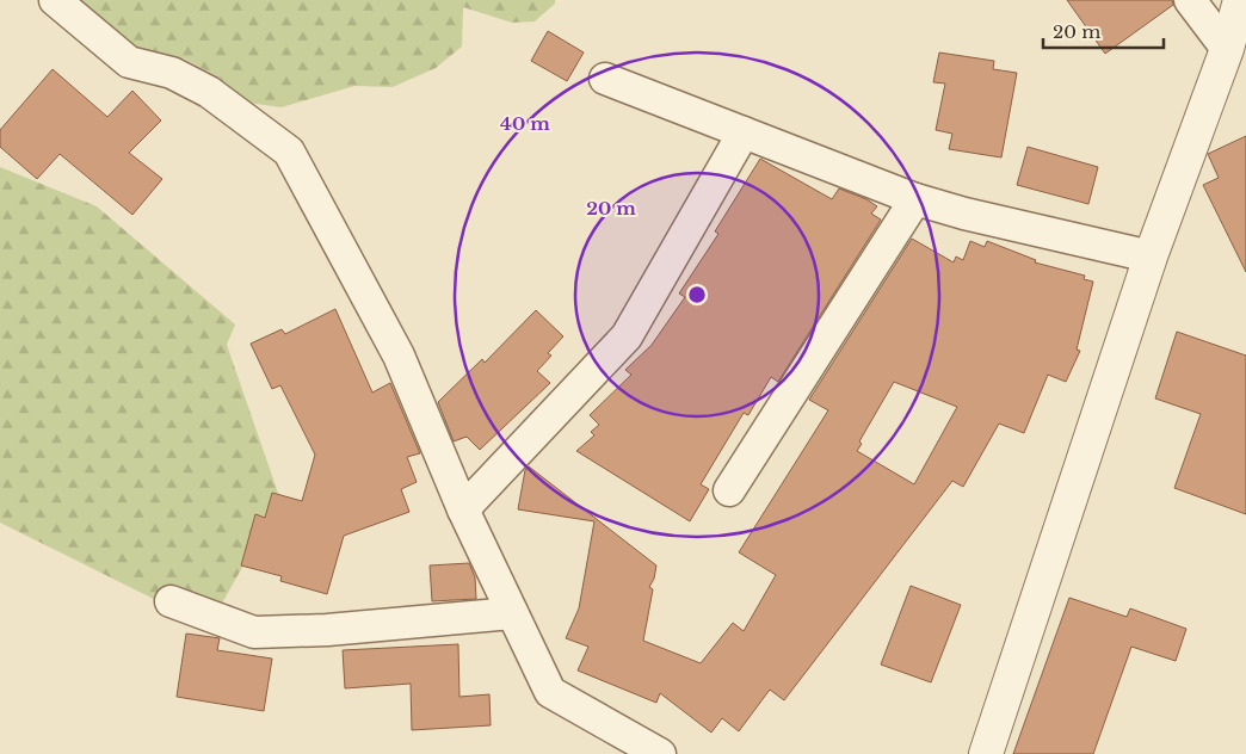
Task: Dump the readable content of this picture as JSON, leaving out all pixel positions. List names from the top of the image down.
{
  "scale_bar": "20 m",
  "rings": ["40 m", "20 m"]
}
